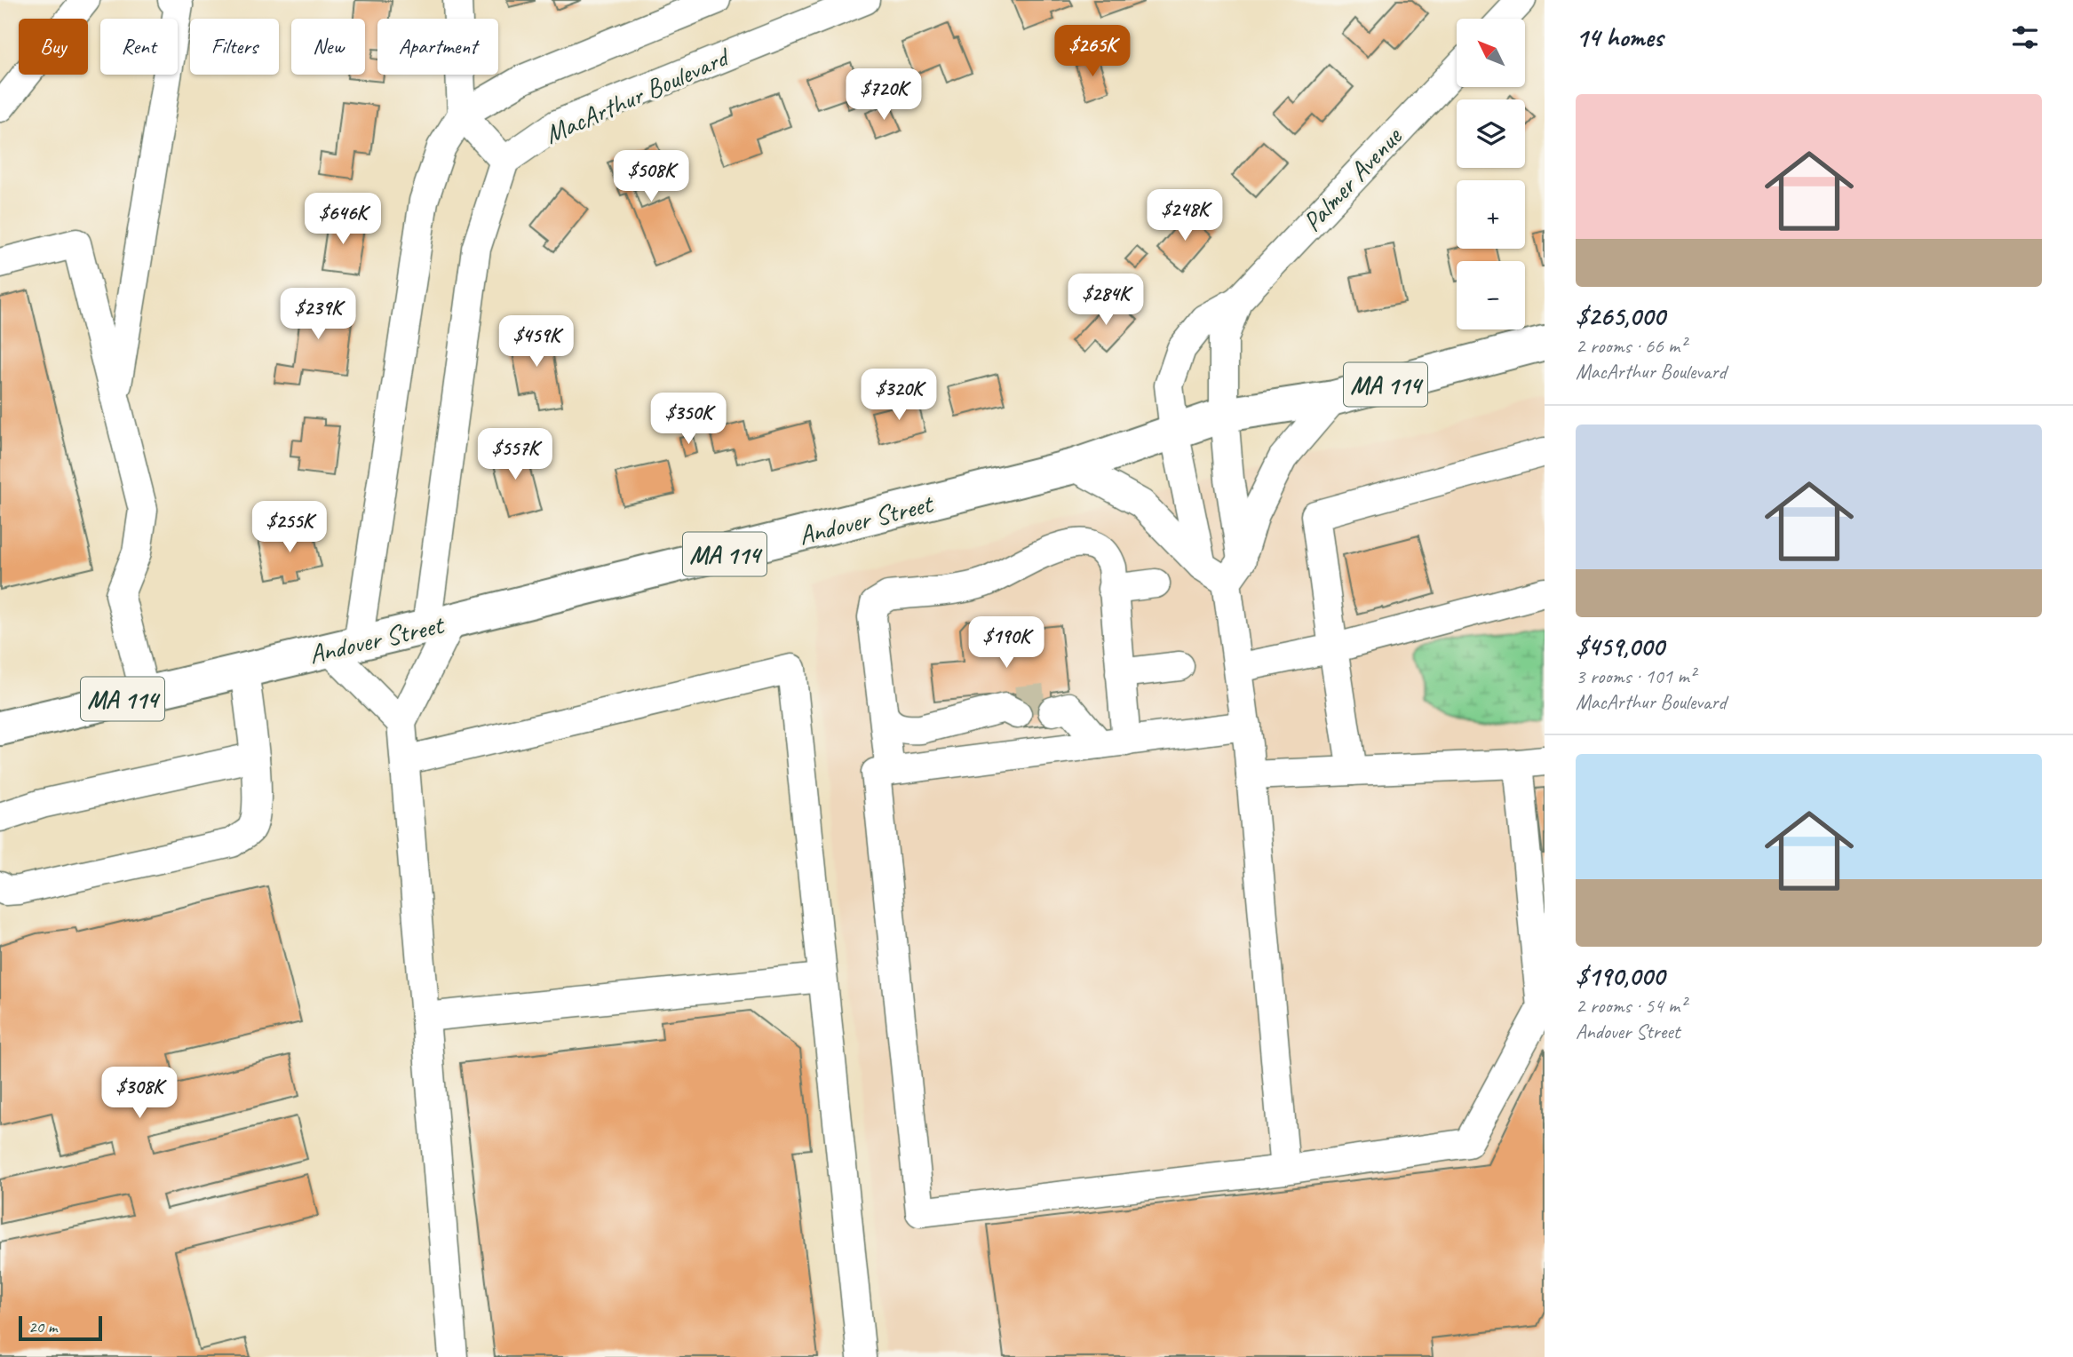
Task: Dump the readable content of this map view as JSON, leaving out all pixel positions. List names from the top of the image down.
{
  "streets": {
    "highway": ["MA 114", "Andover Street"],
    "street": ["MacArthur Boulevard", "Palmer Avenue"]
  },
  "crossings": [
    ["MacArthur Boulevard", "Andover Street"],
    ["Palmer Avenue", "Andover Street"]
  ],
  "scale_bar": "20 m",
  "north": "top left",
  "page": {
    "heading": "14 homes",
    "map_buttons": ["+", "−"],
    "chip": [
      "Buy",
      "Rent",
      "Filters",
      "New",
      "Apartment"
    ],
    "price": [
      "$265K",
      "$720K",
      "$508K",
      "$248K",
      "$646K",
      "$284K",
      "$239K",
      "$459K",
      "$320K",
      "$350K",
      "$557K",
      "$255K",
      "$190K",
      "$308K"
    ],
    "list": [
      {
        "name": "$265,000",
        "note": "2 rooms · 66 m² · MacArthur Boulevard"
      },
      {
        "name": "$459,000",
        "note": "3 rooms · 101 m² · MacArthur Boulevard"
      },
      {
        "name": "$190,000",
        "note": "2 rooms · 54 m² · Andover Street"
      }
    ],
    "scale": "20 m"
  }
}
